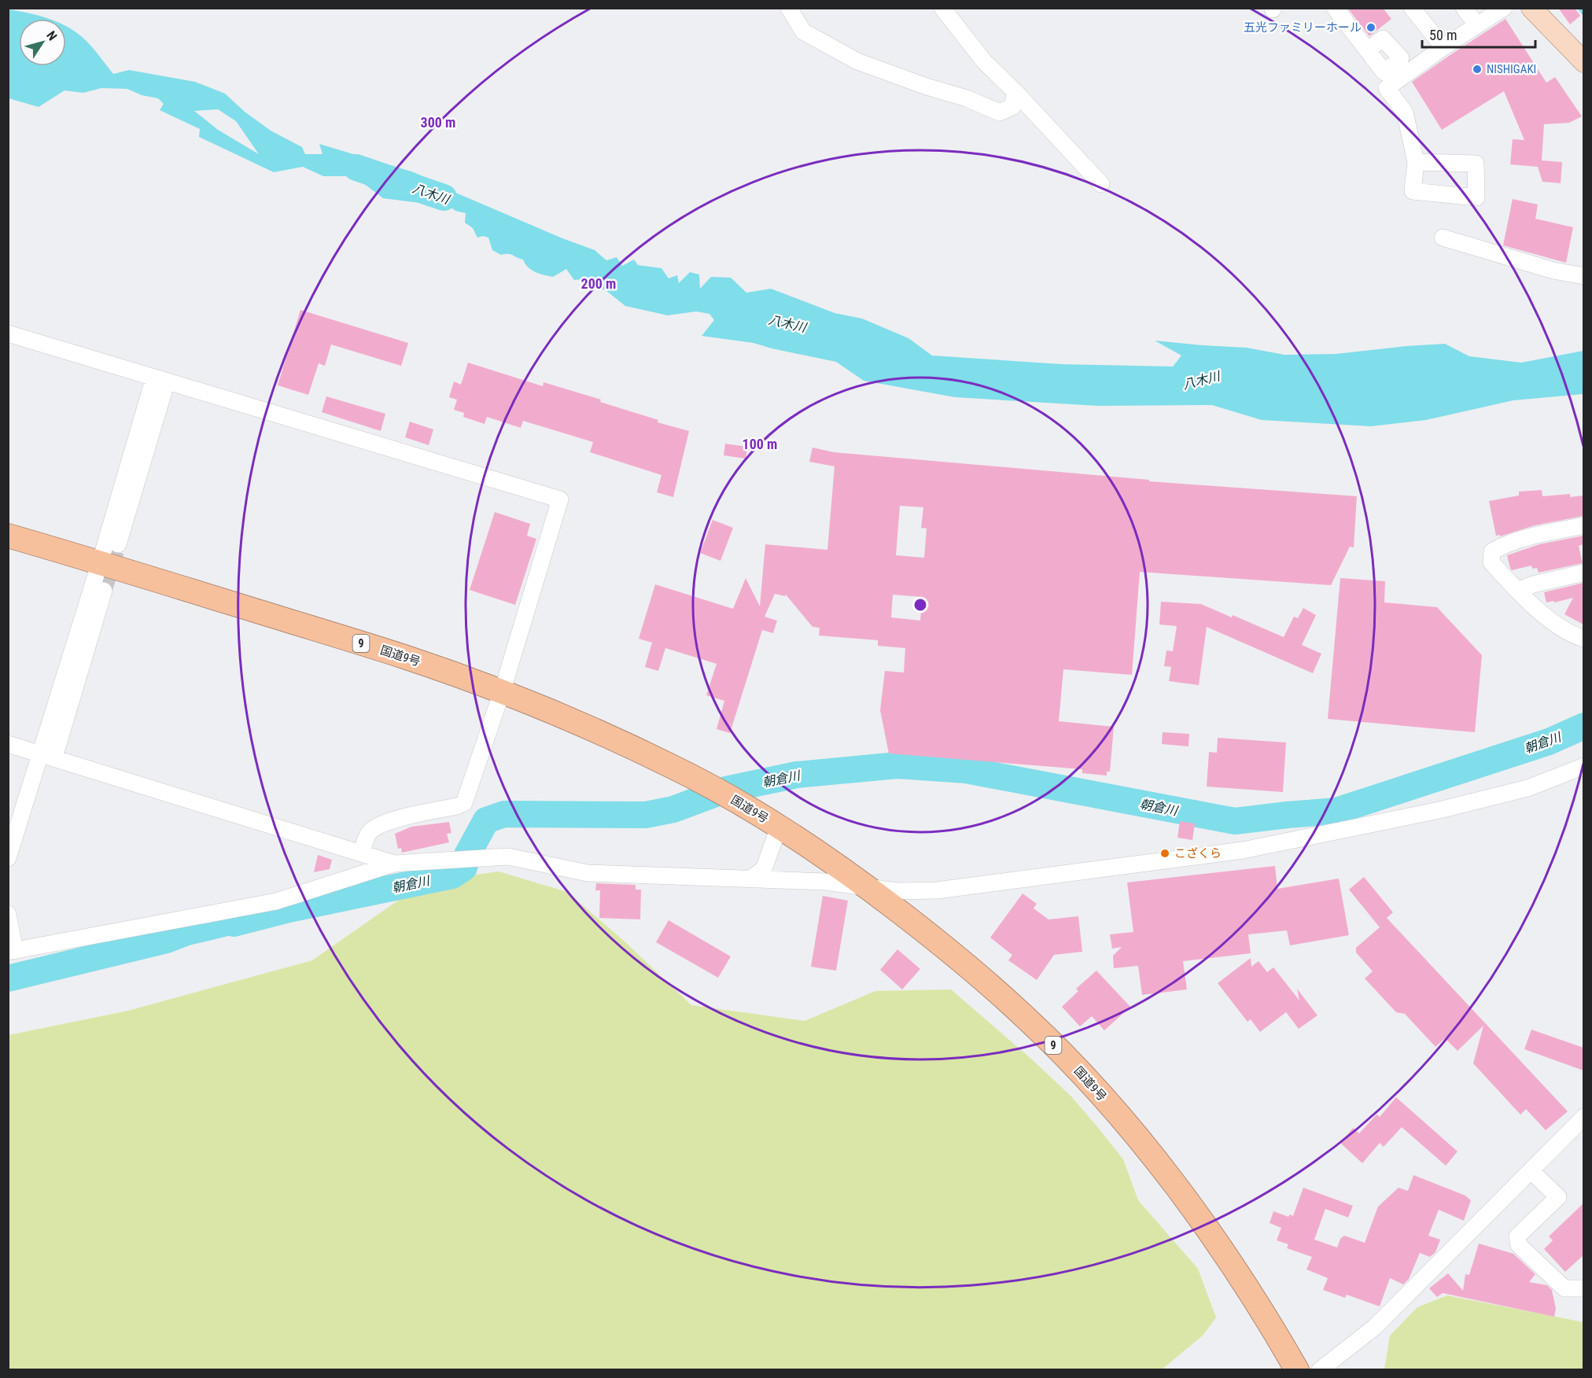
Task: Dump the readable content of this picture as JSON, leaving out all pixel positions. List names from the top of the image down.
{
  "streets": {
    "highway": ["9", "国道9号"]
  },
  "water": ["八木川", "朝倉川"],
  "places": ["五光ファミリーホール", "NISHIGAKI", "こざくら"],
  "scale_bar": "50 m",
  "north": "top right",
  "rings": ["300 m", "200 m", "100 m"]
}
